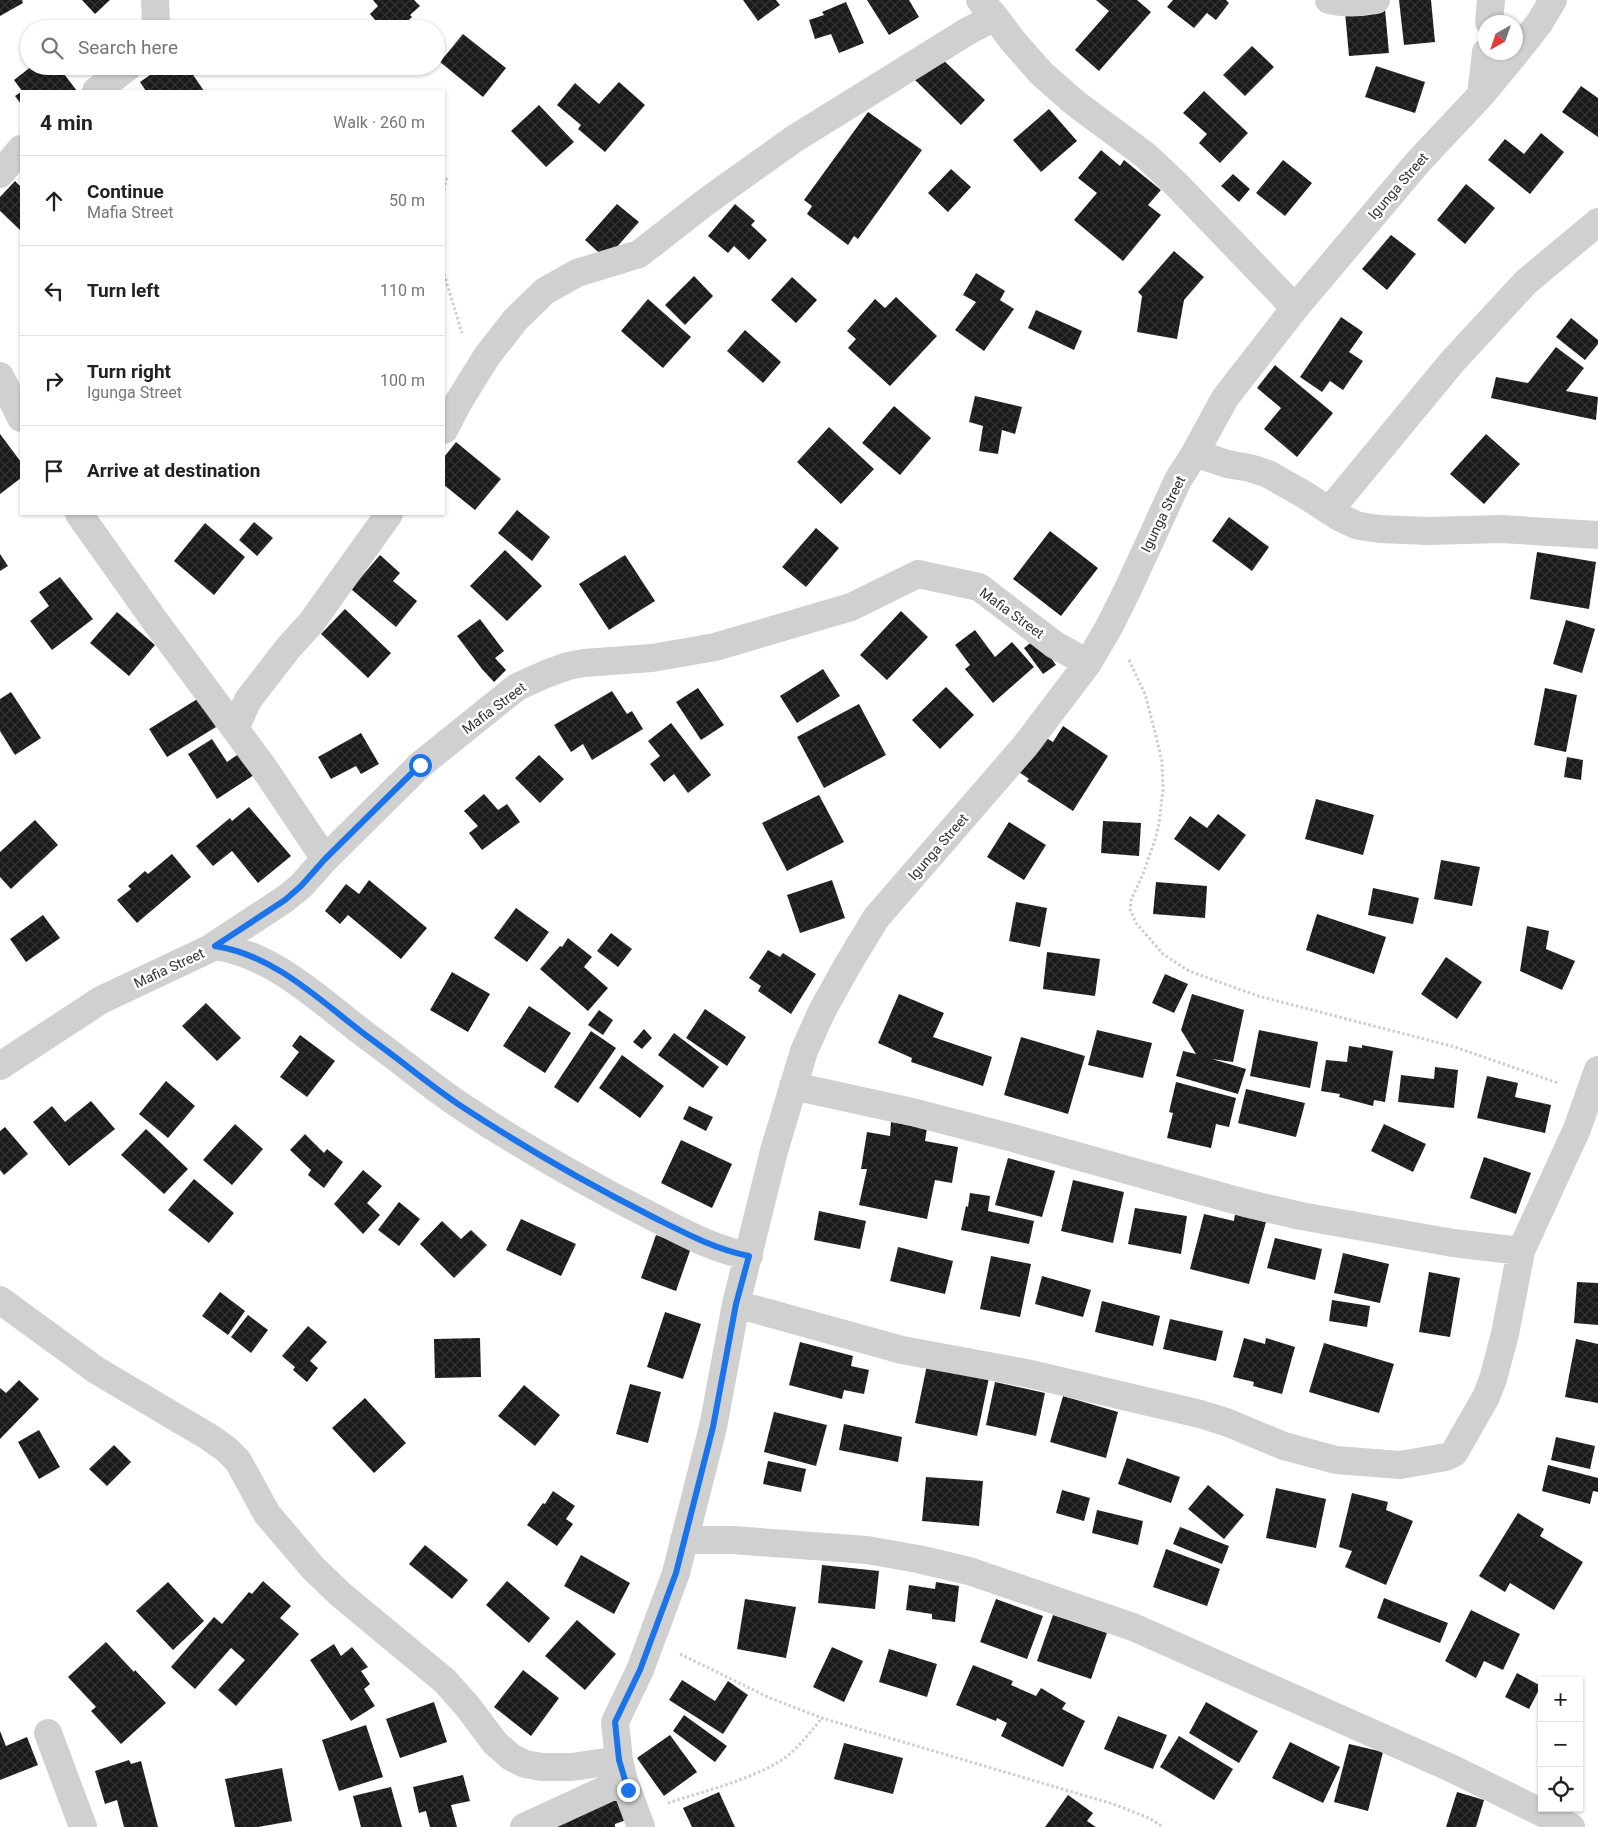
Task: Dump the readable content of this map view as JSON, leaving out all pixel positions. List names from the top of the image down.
{
  "streets": {
    "street": ["Igunga Street", "Mafia Street"]
  },
  "crossings": [
    ["Igunga Street", "Mafia Street"]
  ],
  "north": "bottom left",
  "page": {
    "search": "Search here",
    "heading": ["4 min", "Walk · 260 m"],
    "list": [
      ["Continue", "Mafia Street", "50 m"],
      ["Turn left", "110 m"],
      ["Turn right", "Igunga Street", "100 m"],
      "Arrive at destination"
    ],
    "map_buttons": ["+", "−"]
  }
}
